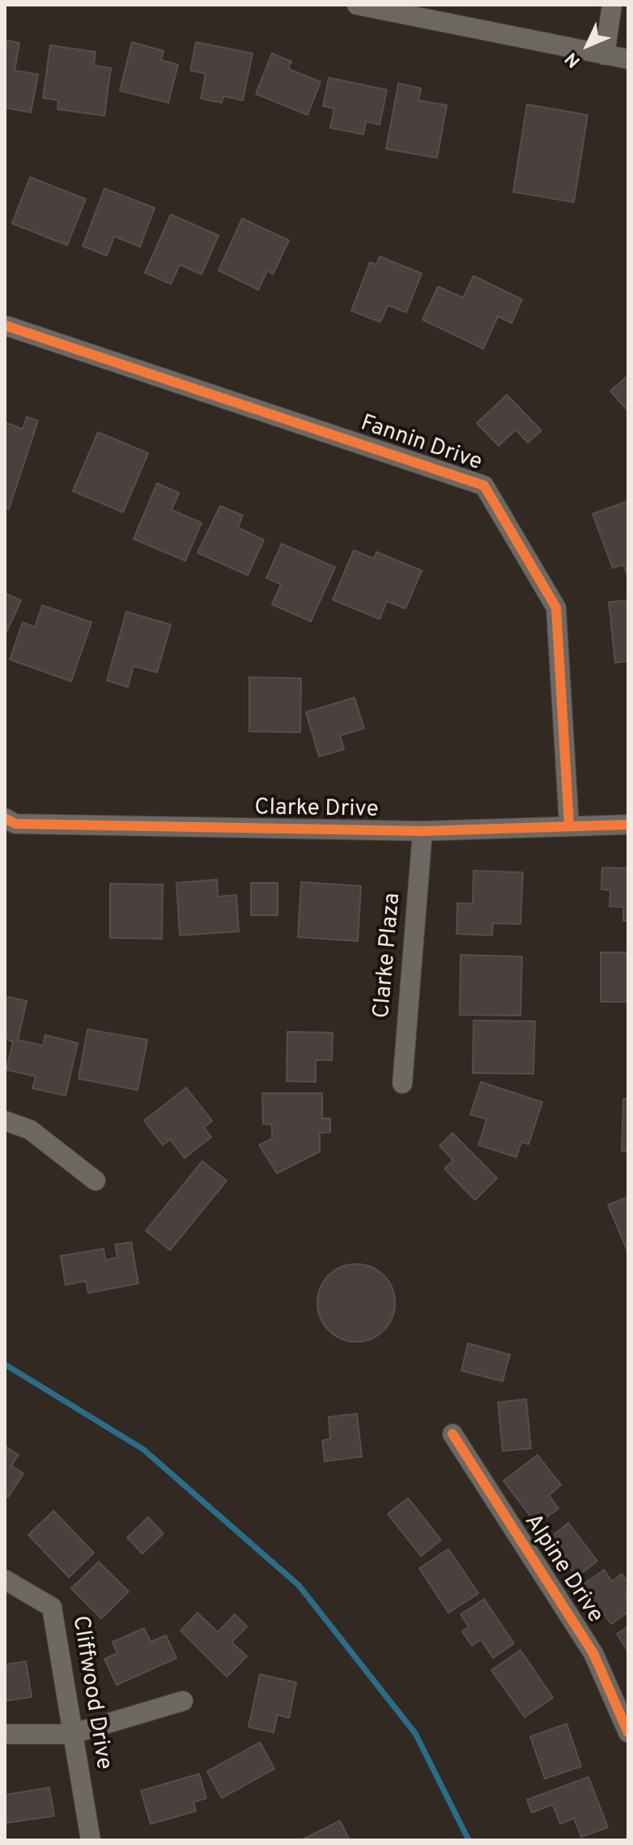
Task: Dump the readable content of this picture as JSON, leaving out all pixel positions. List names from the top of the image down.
{
  "streets": {
    "street": [
      "Fannin Drive",
      "Clarke Drive",
      "Clarke Plaza",
      "Alpine Drive",
      "Cliffwood Drive"
    ]
  },
  "crossings": [
    ["Fannin Drive", "Clarke Drive"],
    ["Clarke Drive", "Clarke Plaza"]
  ],
  "north": "bottom left"
}
